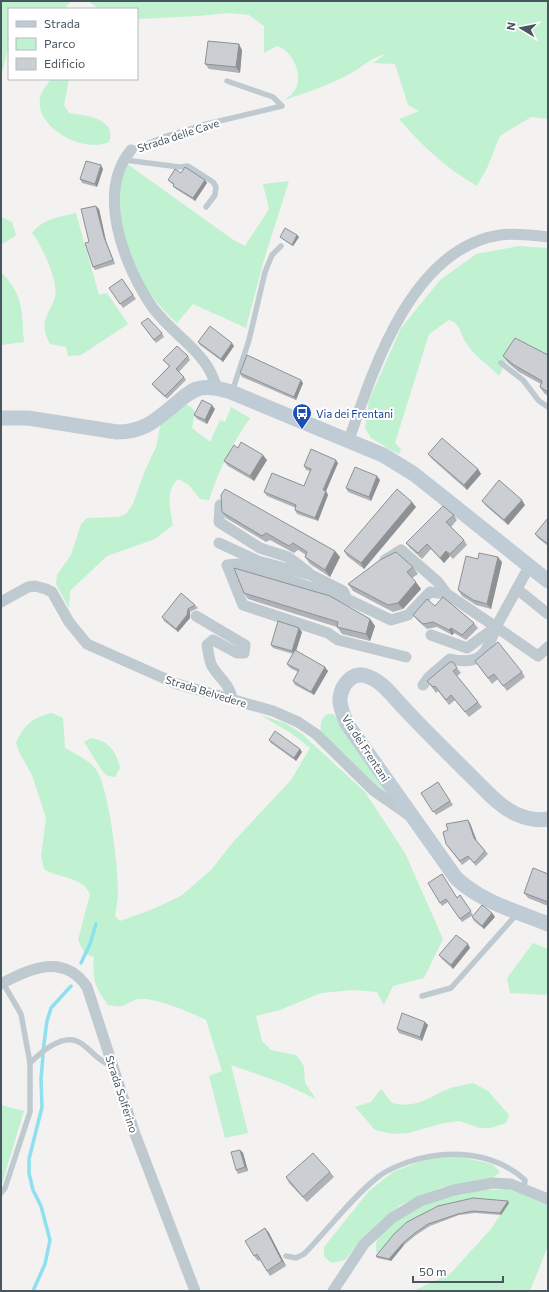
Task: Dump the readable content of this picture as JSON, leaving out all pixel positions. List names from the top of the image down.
{
  "streets": {
    "main road": ["Via dei Frentani"],
    "street": ["Strada delle Cave", "Strada Belvedere", "Strada Solferino"]
  },
  "crossings": [
    ["Strada Belvedere", "Via dei Frentani"]
  ],
  "places": {
    "bus stop": ["Via dei Frentani"]
  },
  "legend": ["Strada", "Parco", "Edificio"],
  "scale_bar": "50 m",
  "north": "left"
}
